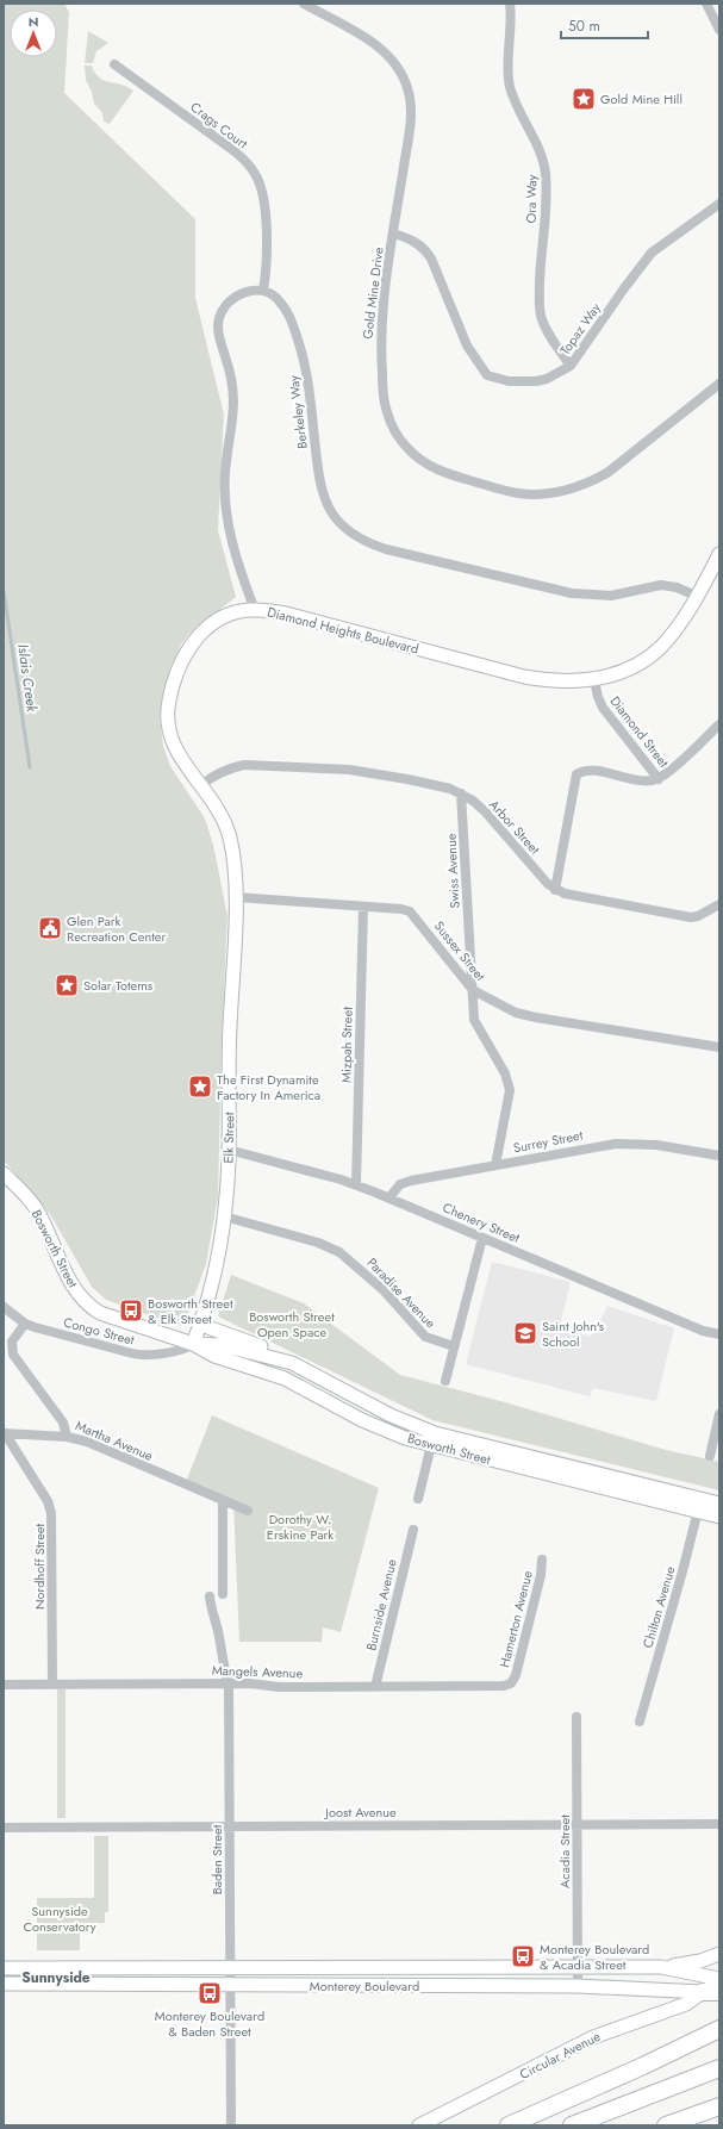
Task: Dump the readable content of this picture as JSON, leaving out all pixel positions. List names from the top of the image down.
{
  "streets": {
    "main road": [
      "Diamond Heights Boulevard",
      "Elk Street",
      "Bosworth Street",
      "Monterey Boulevard",
      "Circular Avenue"
    ],
    "street": [
      "Crags Court",
      "Ora Way",
      "Gold Mine Drive",
      "Topaz Way",
      "Berkeley Way",
      "Diamond Street",
      "Arbor Street",
      "Swiss Avenue",
      "Sussex Street",
      "Mizpah Street",
      "Surrey Street",
      "Chenery Street",
      "Paradise Avenue",
      "Congo Street",
      "Martha Avenue",
      "Nordhoff Street",
      "Burnside Avenue",
      "Chilton Avenue",
      "Hamerton Avenue",
      "Mangels Avenue",
      "Joost Avenue",
      "Acadia Street",
      "Baden Street"
    ]
  },
  "crossings": [
    ["Crags Court", "Berkeley Way"],
    ["Ora Way", "Topaz Way"],
    ["Gold Mine Drive", "Topaz Way"],
    ["Berkeley Way", "Diamond Heights Boulevard"],
    ["Diamond Heights Boulevard", "Diamond Street"],
    ["Diamond Heights Boulevard", "Arbor Street"],
    ["Diamond Heights Boulevard", "Sussex Street"],
    ["Diamond Heights Boulevard", "Elk Street"],
    ["Arbor Street", "Swiss Avenue"],
    ["Swiss Avenue", "Sussex Street"],
    ["Swiss Avenue", "Surrey Street"],
    ["Sussex Street", "Mizpah Street"],
    ["Sussex Street", "Elk Street"],
    ["Mizpah Street", "Chenery Street"],
    ["Elk Street", "Chenery Street"],
    ["Elk Street", "Bosworth Street"],
    ["Elk Street", "Paradise Avenue"],
    ["Elk Street", "Congo Street"],
    ["Surrey Street", "Chenery Street"],
    ["Bosworth Street", "Congo Street"],
    ["Bosworth Street", "Chilton Avenue"],
    ["Congo Street", "Martha Avenue"],
    ["Nordhoff Street", "Mangels Avenue"],
    ["Burnside Avenue", "Mangels Avenue"],
    ["Hamerton Avenue", "Mangels Avenue"],
    ["Mangels Avenue", "Baden Street"],
    ["Joost Avenue", "Acadia Street"],
    ["Joost Avenue", "Baden Street"],
    ["Acadia Street", "Monterey Boulevard"],
    ["Baden Street", "Monterey Boulevard"],
    ["Monterey Boulevard", "Circular Avenue"]
  ],
  "districts": ["Sunnyside"],
  "water": ["Islais Creek"],
  "parks": ["Bosworth Street Open Space", "Dorothy W. Erskine Park", "Sunnyside Conservatory"],
  "places": {
    "place": ["Gold Mine Hill", "Solar Totems", "The First Dynamite Factory In America"],
    "public building": ["Glen Park Recreation Center"],
    "bus stop": ["Bosworth Street & Elk Street", "Monterey Boulevard & Acadia Street", "Monterey Boulevard & Baden Street"],
    "school or university": ["Saint John's School"]
  },
  "scale_bar": "50 m",
  "north": "top"
}
